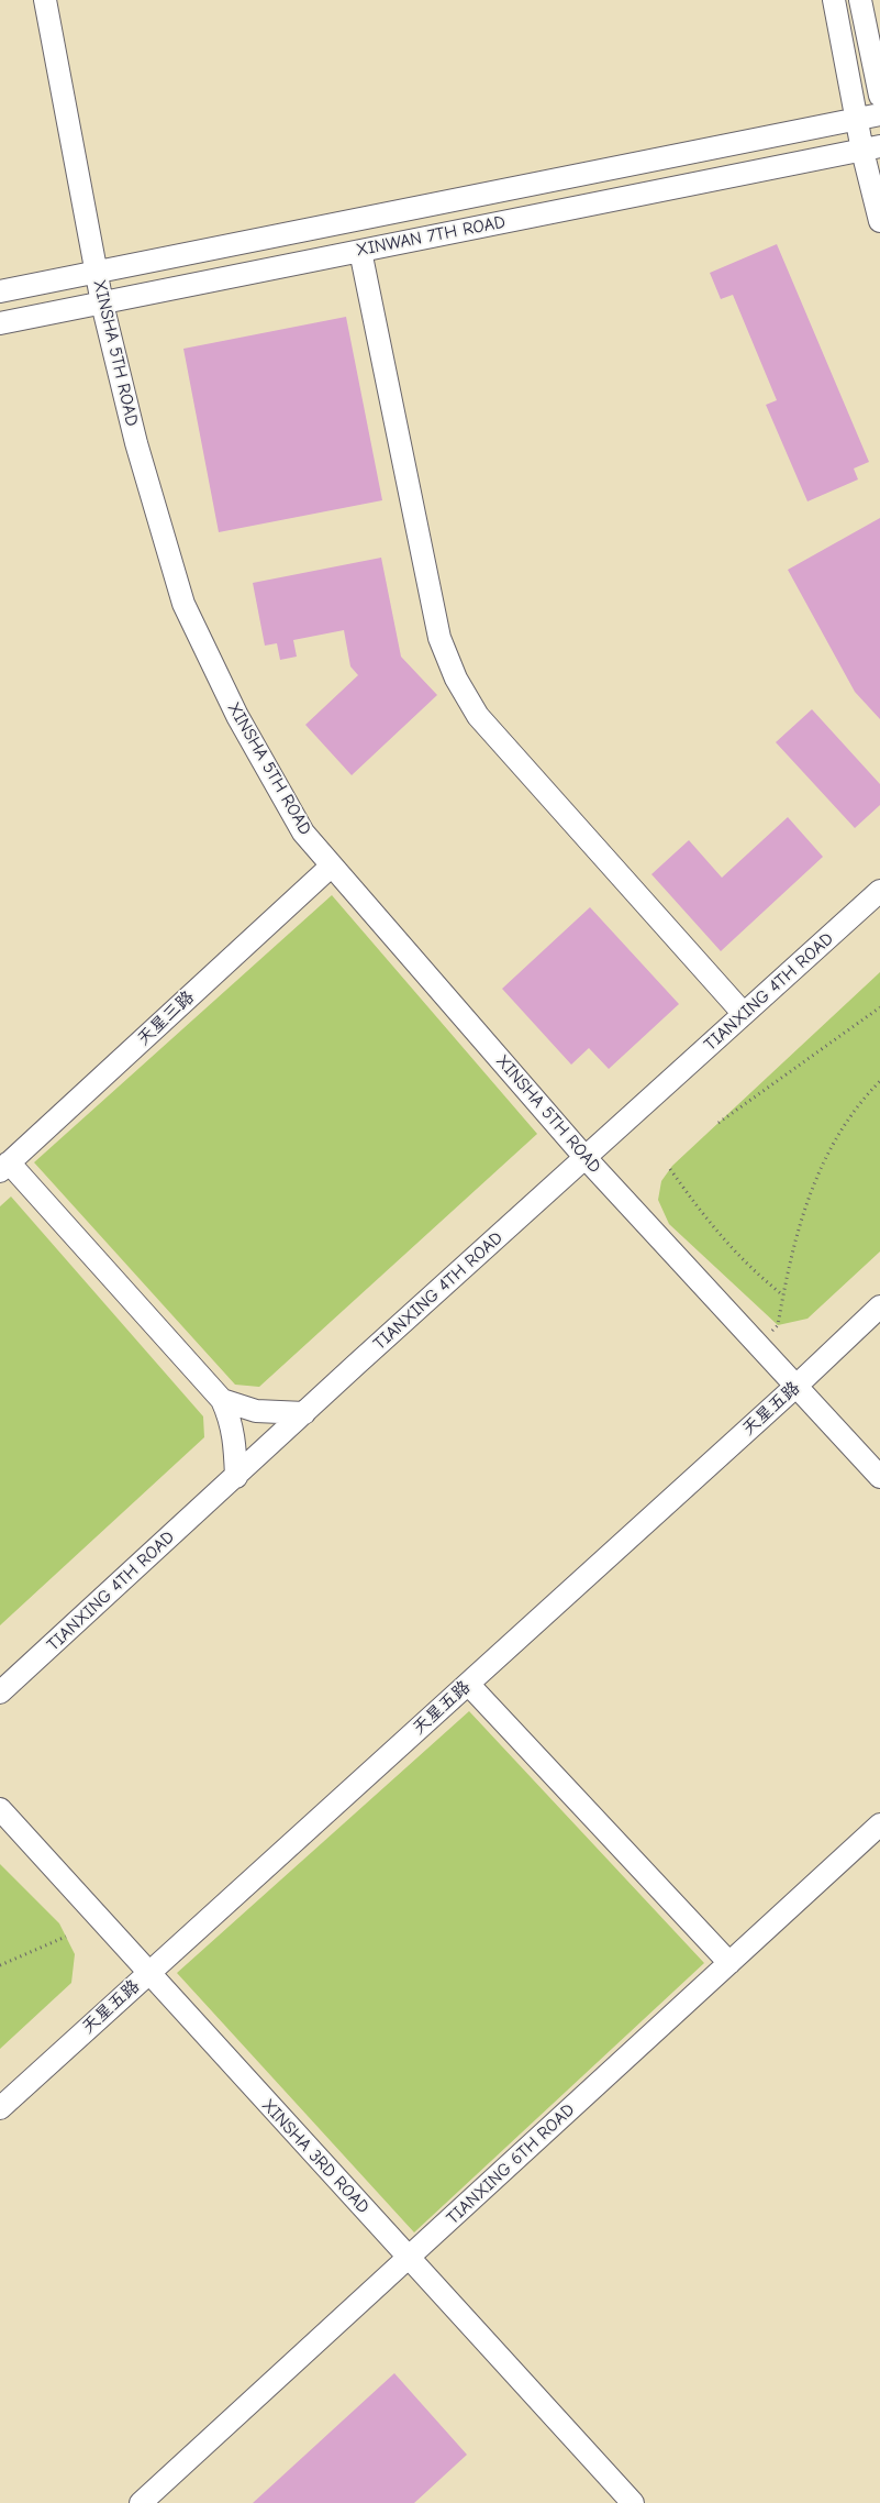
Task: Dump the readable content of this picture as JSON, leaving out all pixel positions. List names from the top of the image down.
{
  "streets": {
    "street": [
      "XINWAN 7TH ROAD",
      "XINSHA 5TH ROAD",
      "TIANXING 4TH ROAD",
      "天星三路",
      "天星五路",
      "XINSHA 3RD ROAD",
      "TIANXING 6TH ROAD"
    ]
  },
  "crossings": [
    ["XINWAN 7TH ROAD", "XINSHA 5TH ROAD"],
    ["XINSHA 5TH ROAD", "TIANXING 4TH ROAD"],
    ["XINSHA 5TH ROAD", "天星三路"],
    ["XINSHA 5TH ROAD", "天星五路"],
    ["天星五路", "XINSHA 3RD ROAD"],
    ["XINSHA 3RD ROAD", "TIANXING 6TH ROAD"]
  ]
}
